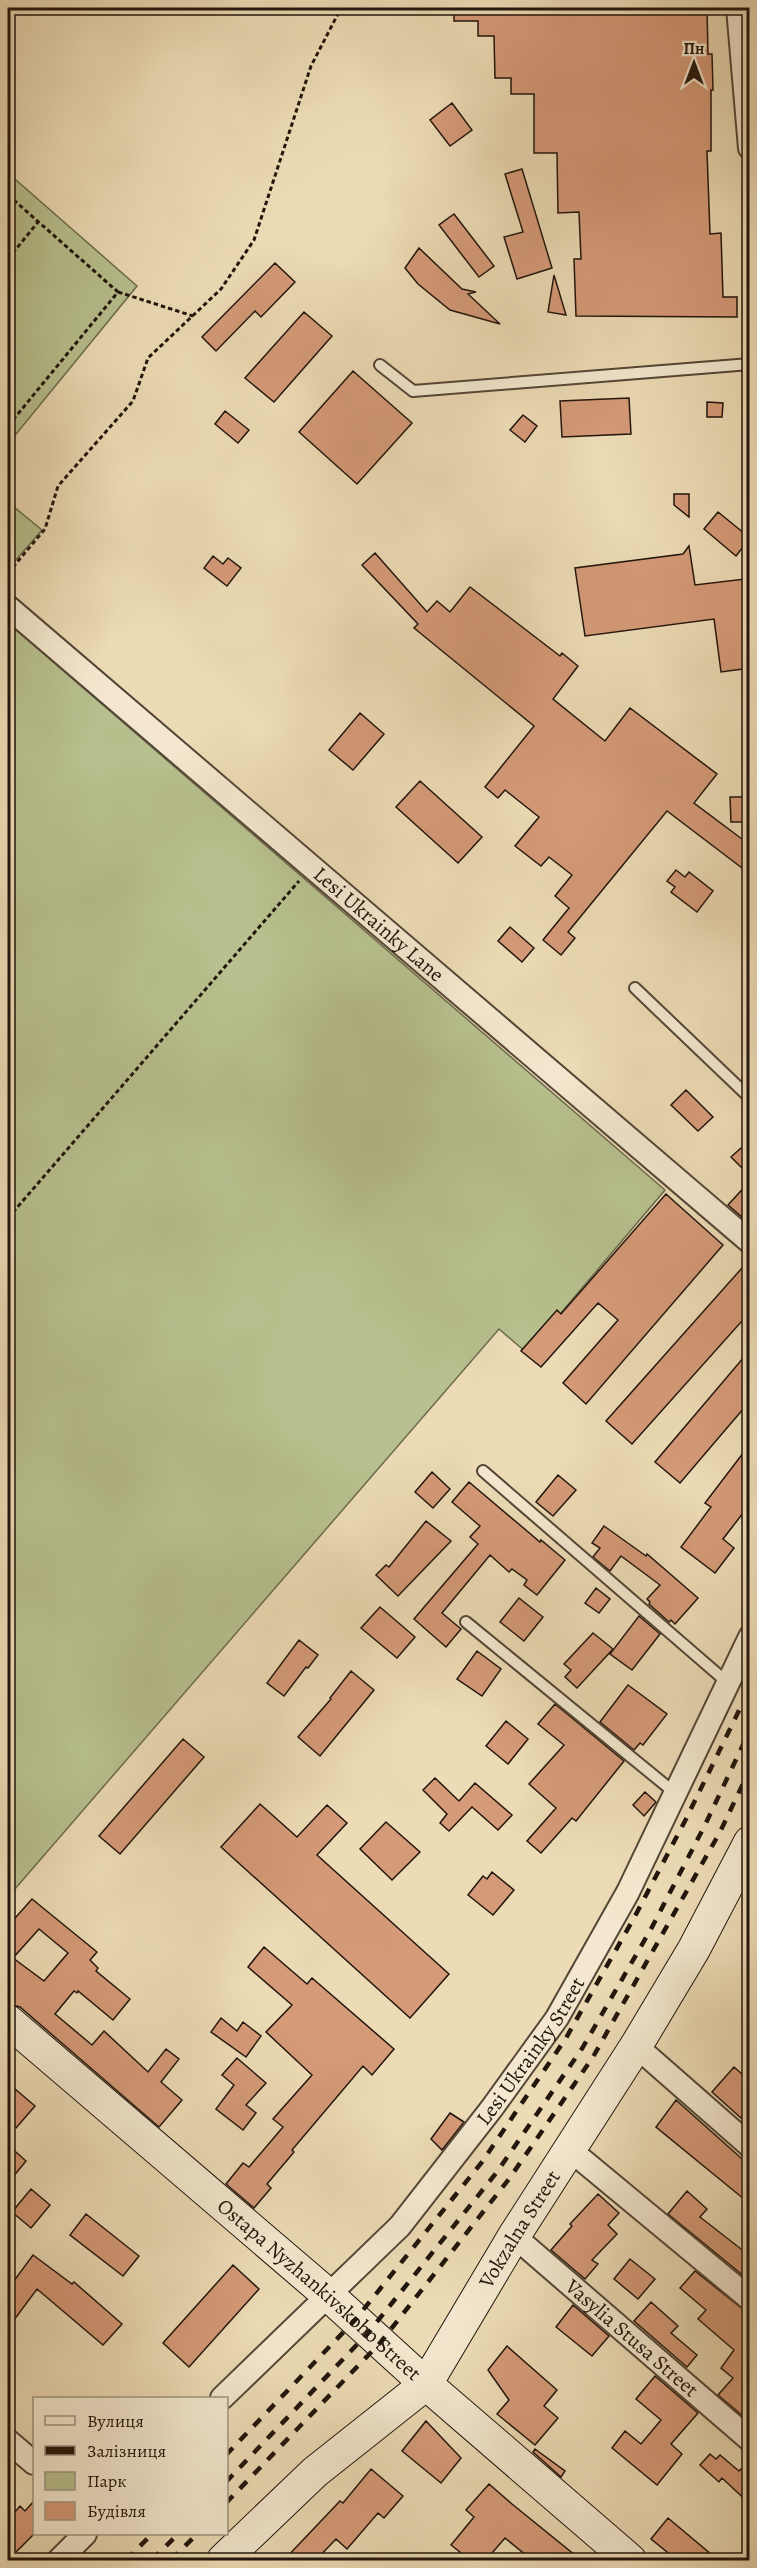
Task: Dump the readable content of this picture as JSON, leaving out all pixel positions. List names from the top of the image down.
{
  "streets": {
    "street": [
      "Lesi Ukrainky Lane",
      "Lesi Ukrainky Street",
      "Vokzalna Street",
      "Ostapa Nyzhankivskoho Street",
      "Vasylia Stusa Street"
    ]
  },
  "crossings": [
    ["Lesi Ukrainky Street", "Ostapa Nyzhankivskoho Street"],
    ["Vokzalna Street", "Ostapa Nyzhankivskoho Street"],
    ["Vokzalna Street", "Vasylia Stusa Street"]
  ],
  "legend": [
    "Вулиця",
    "Залізниця",
    "Парк",
    "Будівля"
  ],
  "north": "top"
}
